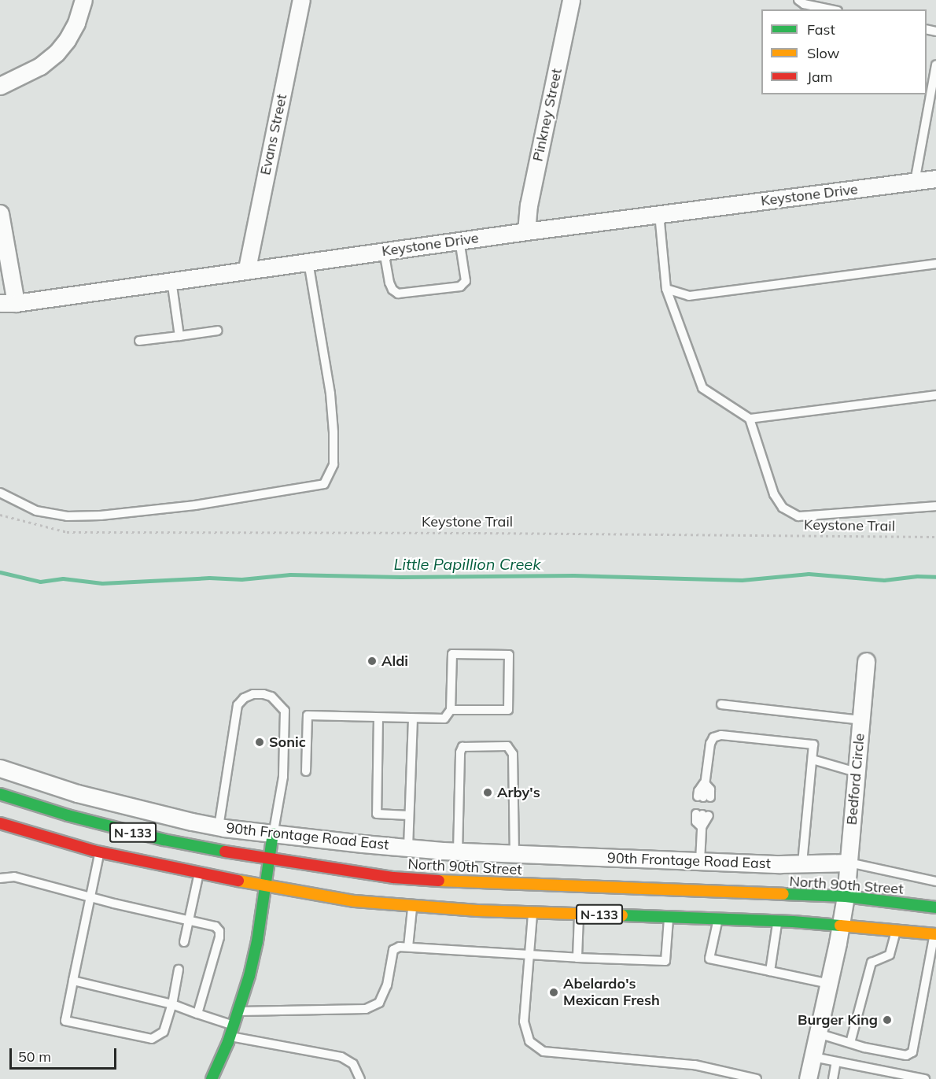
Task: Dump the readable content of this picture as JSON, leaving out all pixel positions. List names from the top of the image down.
{
  "streets": {
    "main road": ["N-133", "North 90th Street"],
    "street": [
      "Pinkney Street",
      "Evans Street",
      "Keystone Drive",
      "Bedford Circle",
      "90th Frontage Road East"
    ],
    "path": ["Keystone Trail"]
  },
  "crossings": [
    ["Pinkney Street", "Keystone Drive"],
    ["Evans Street", "Keystone Drive"],
    ["Bedford Circle", "N-133"],
    ["Bedford Circle", "90th Frontage Road East"],
    ["Bedford Circle", "North 90th Street"]
  ],
  "water": ["Little Papillion Creek"],
  "places": [
    "Aldi",
    "Sonic",
    "Arby's",
    "Abelardo's Mexican Fresh",
    "Burger King"
  ],
  "legend": ["Fast", "Slow", "Jam"],
  "scale_bar": "50 m"
}
